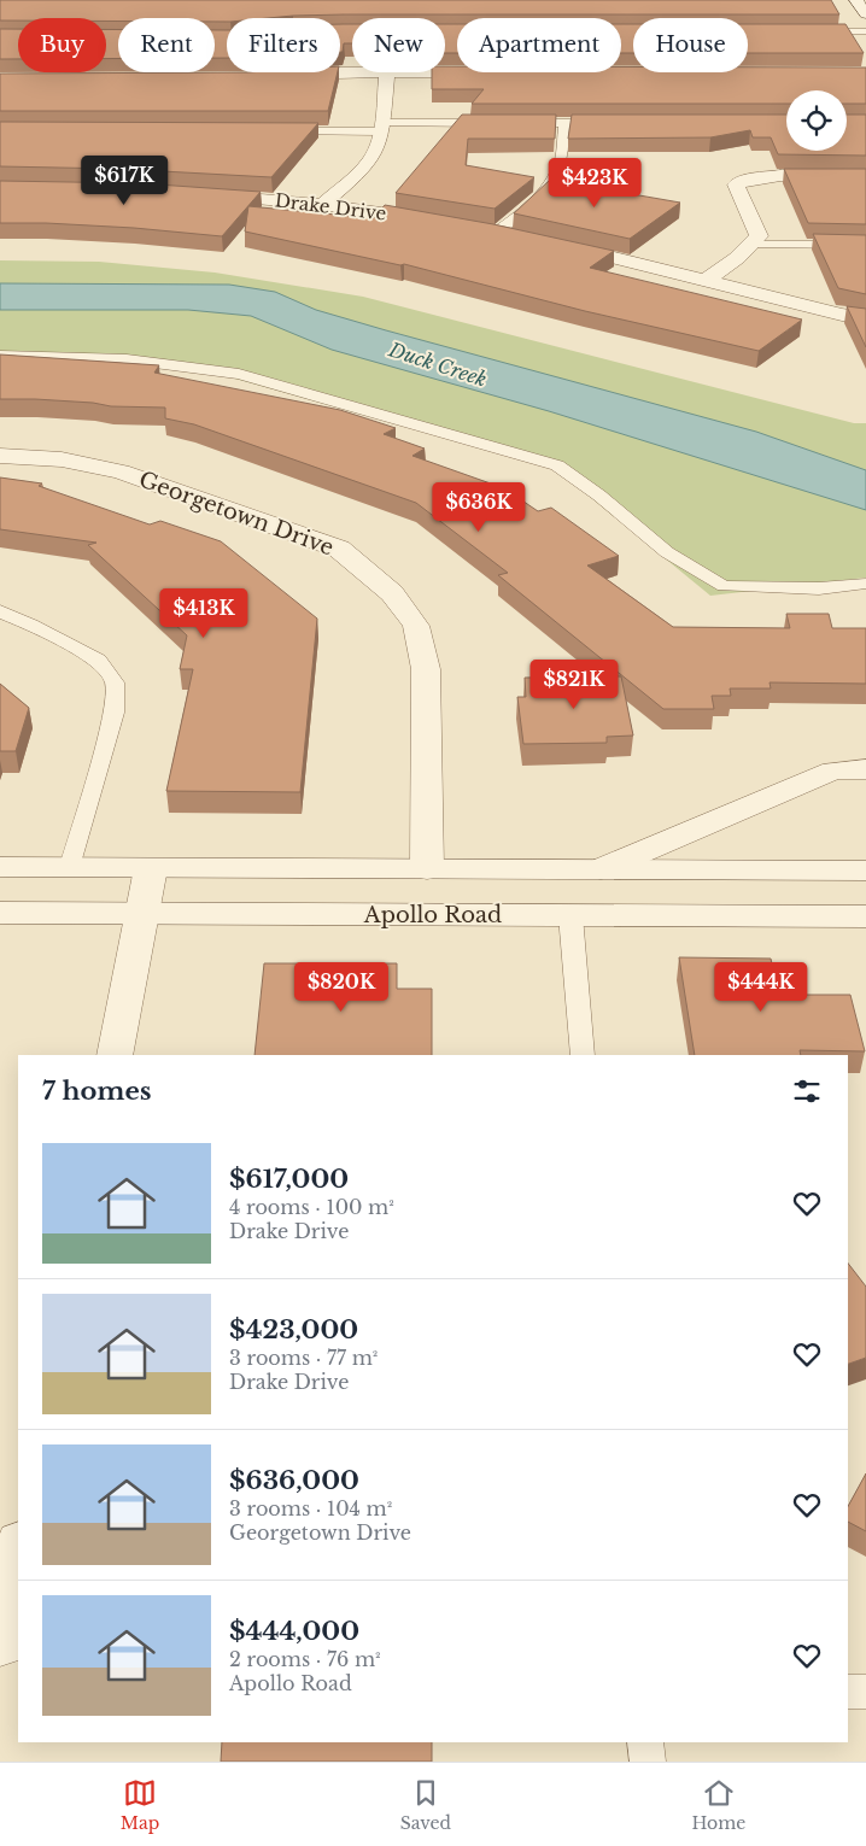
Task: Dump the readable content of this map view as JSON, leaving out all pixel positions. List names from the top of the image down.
{
  "streets": {
    "street": ["Drake Drive", "Georgetown Drive", "Apollo Road"]
  },
  "water": ["Duck Creek"],
  "page": {
    "chip": [
      "Buy",
      "Rent",
      "Filters",
      "New",
      "Apartment",
      "House"
    ],
    "price": [
      "$617K",
      "$423K",
      "$636K",
      "$413K",
      "$821K",
      "$820K",
      "$444K"
    ],
    "heading": "7 homes",
    "list": [
      {
        "name": "$617,000",
        "note": "4 rooms · 100 m² · Drake Drive"
      },
      {
        "name": "$423,000",
        "note": "3 rooms · 77 m² · Drake Drive"
      },
      {
        "name": "$636,000",
        "note": "3 rooms · 104 m² · Georgetown Drive"
      },
      {
        "name": "$444,000",
        "note": "2 rooms · 76 m² · Apollo Road"
      }
    ],
    "tabs": ["Map", "Saved", "Home"]
  }
}
